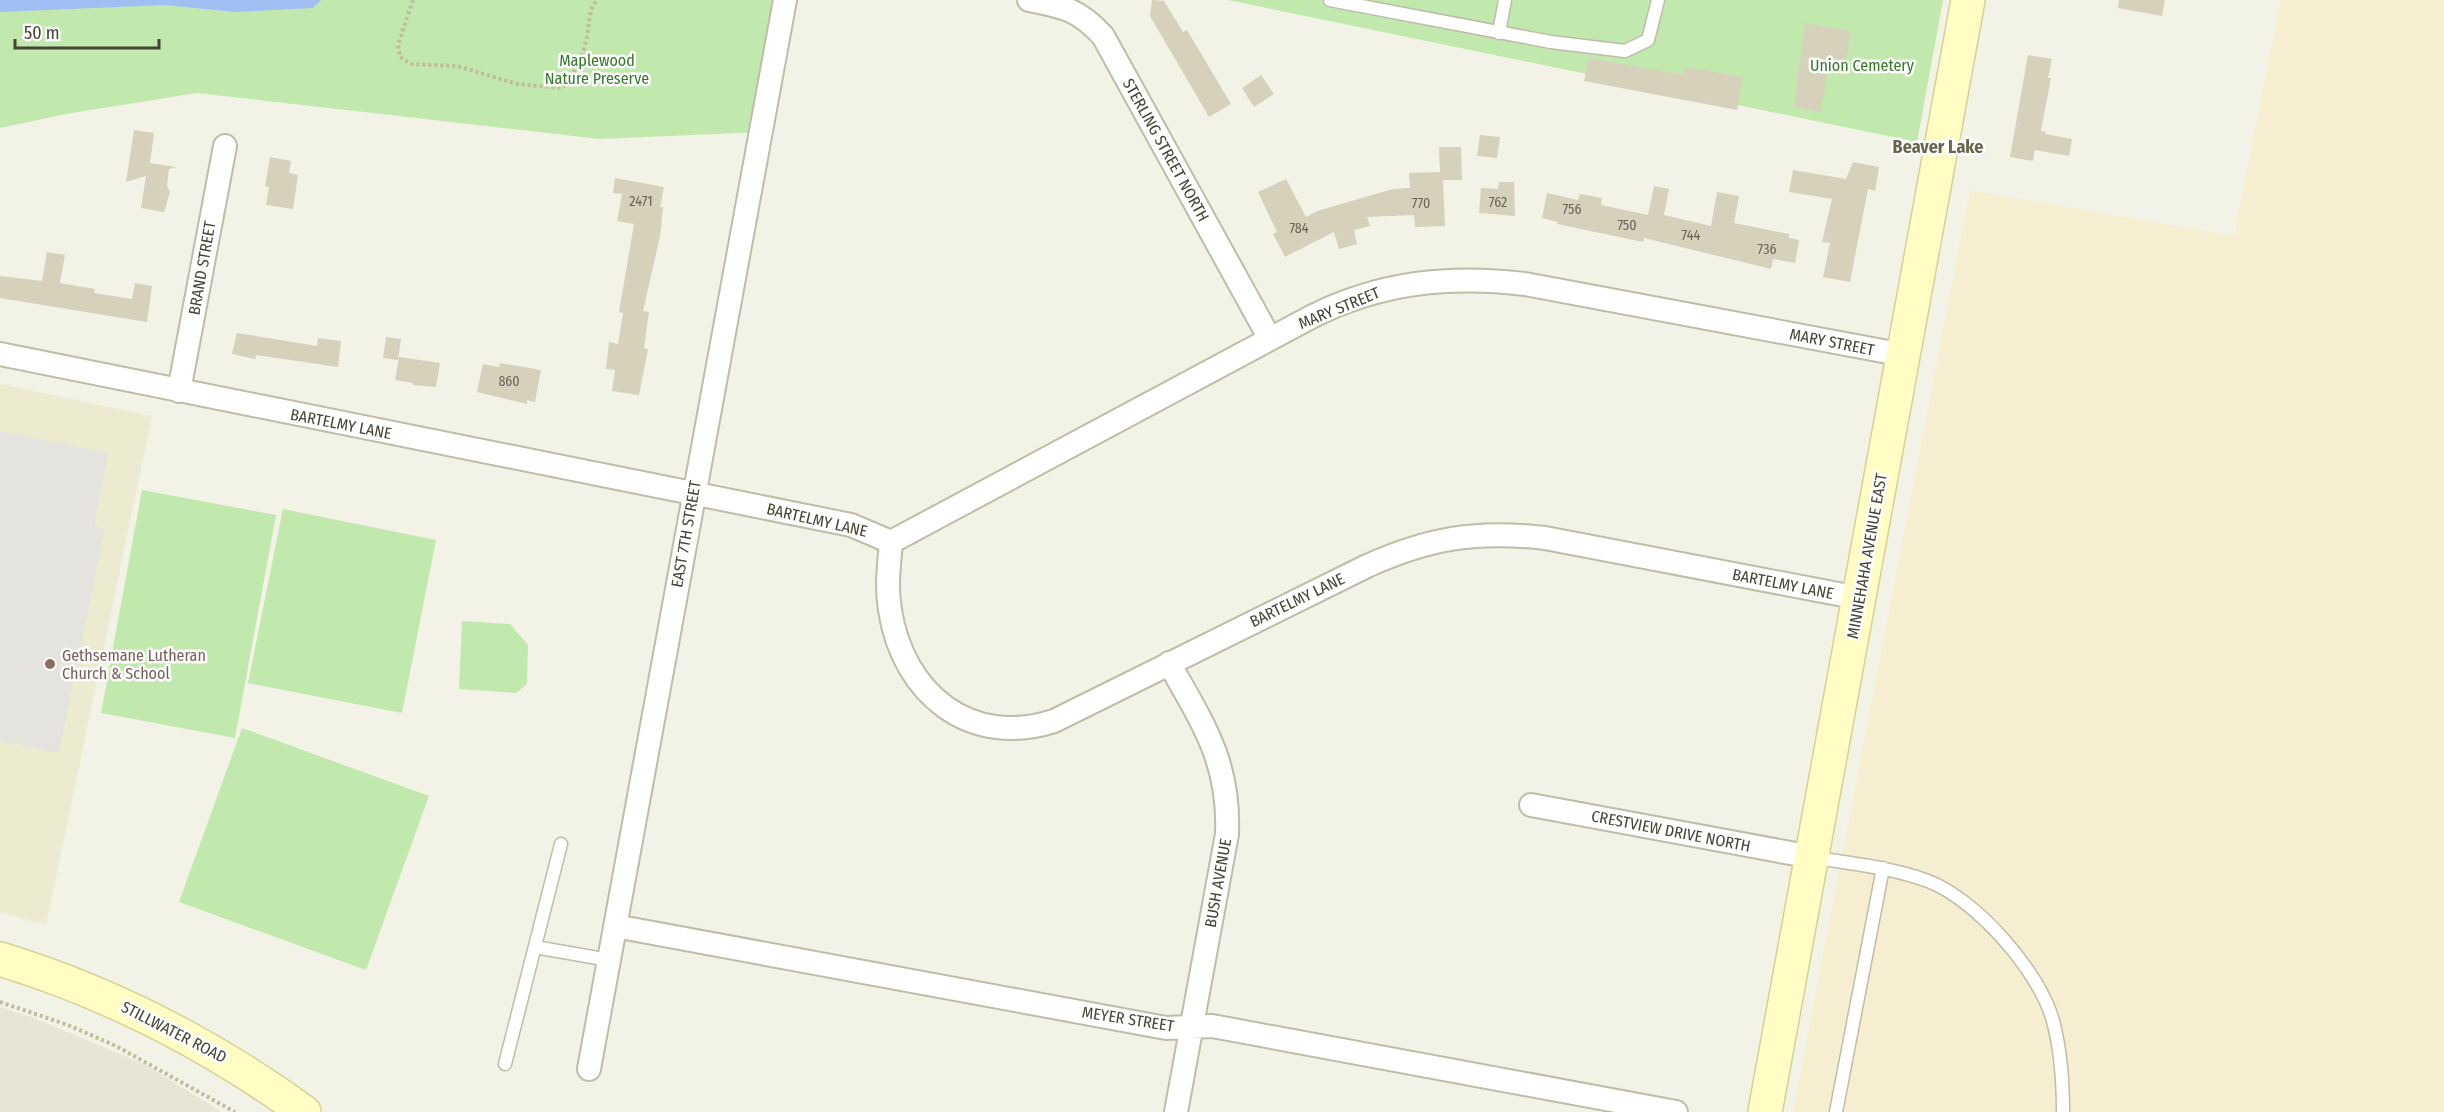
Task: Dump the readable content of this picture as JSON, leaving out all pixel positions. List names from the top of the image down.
{
  "streets": {
    "main road": ["MINNEHAHA AVENUE EAST", "STILLWATER ROAD"],
    "street": [
      "STERLING STREET NORTH",
      "BRAND STREET",
      "MARY STREET",
      "BARTELMY LANE",
      "EAST 7TH STREET",
      "CRESTVIEW DRIVE NORTH",
      "BUSH AVENUE",
      "MEYER STREET"
    ]
  },
  "crossings": [
    ["STERLING STREET NORTH", "MARY STREET"],
    ["BRAND STREET", "BARTELMY LANE"],
    ["MARY STREET", "BARTELMY LANE"],
    ["MARY STREET", "MINNEHAHA AVENUE EAST"],
    ["BARTELMY LANE", "EAST 7TH STREET"],
    ["BARTELMY LANE", "MINNEHAHA AVENUE EAST"],
    ["BARTELMY LANE", "BUSH AVENUE"],
    ["EAST 7TH STREET", "MEYER STREET"],
    ["MINNEHAHA AVENUE EAST", "CRESTVIEW DRIVE NORTH"],
    ["BUSH AVENUE", "MEYER STREET"]
  ],
  "districts": ["Beaver Lake"],
  "parks": ["Maplewood Nature Preserve", "Union Cemetery"],
  "places": ["Gethsemane Lutheran Church & School"],
  "house_numbers": [
    "2471",
    "762",
    "770",
    "756",
    "750",
    "784",
    "744",
    "736",
    "860"
  ],
  "scale_bar": "50 m"
}
